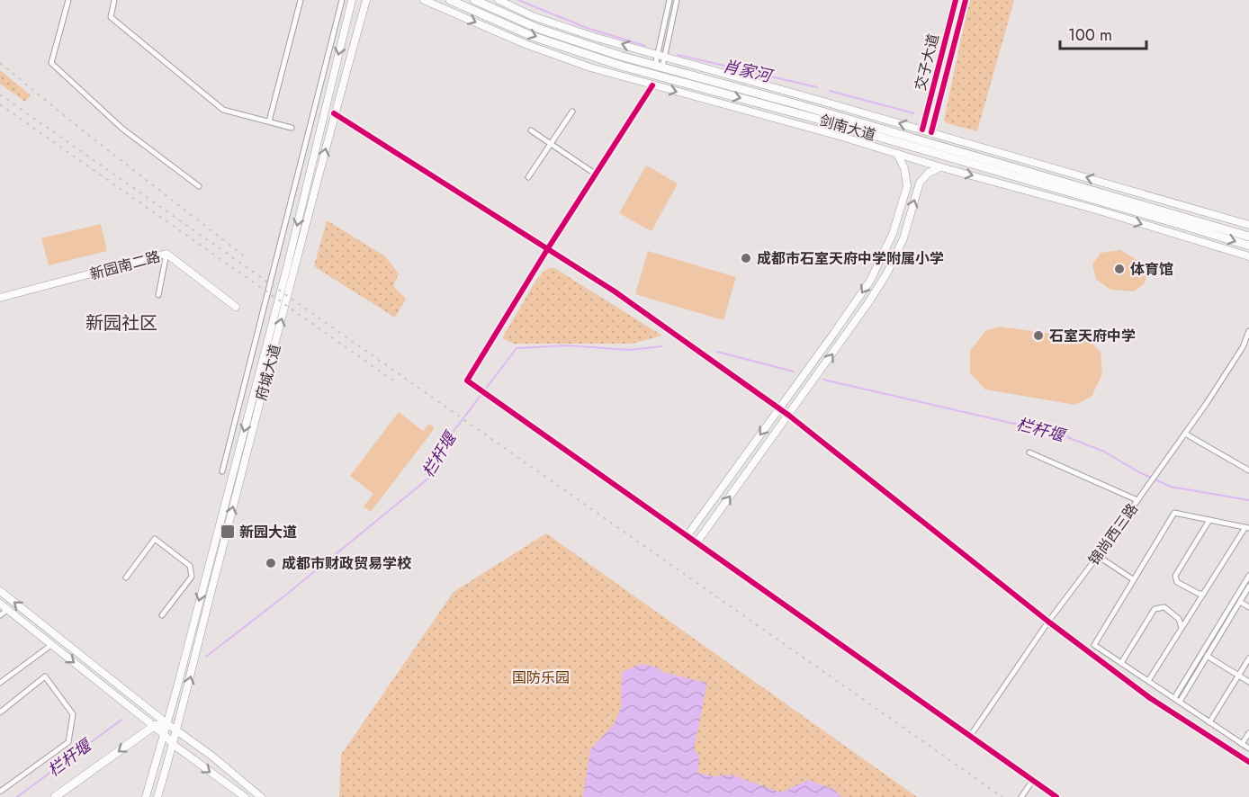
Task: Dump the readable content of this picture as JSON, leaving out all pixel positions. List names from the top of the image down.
{
  "streets": {
    "highway": ["剑南大道"],
    "street": [
      "交子大道",
      "新园南二路",
      "府城大道",
      "锦尚西三路"
    ]
  },
  "districts": ["新园社区"],
  "water": ["肖家河", "栏杆堰"],
  "parks": ["国防乐园"],
  "places": {
    "other": [
      "成都市石室天府中学附属小学",
      "体育馆",
      "石室天府中学",
      "成都市财政贸易学校"
    ],
    "transit": ["新园大道"]
  },
  "scale_bar": "100 m"
}
